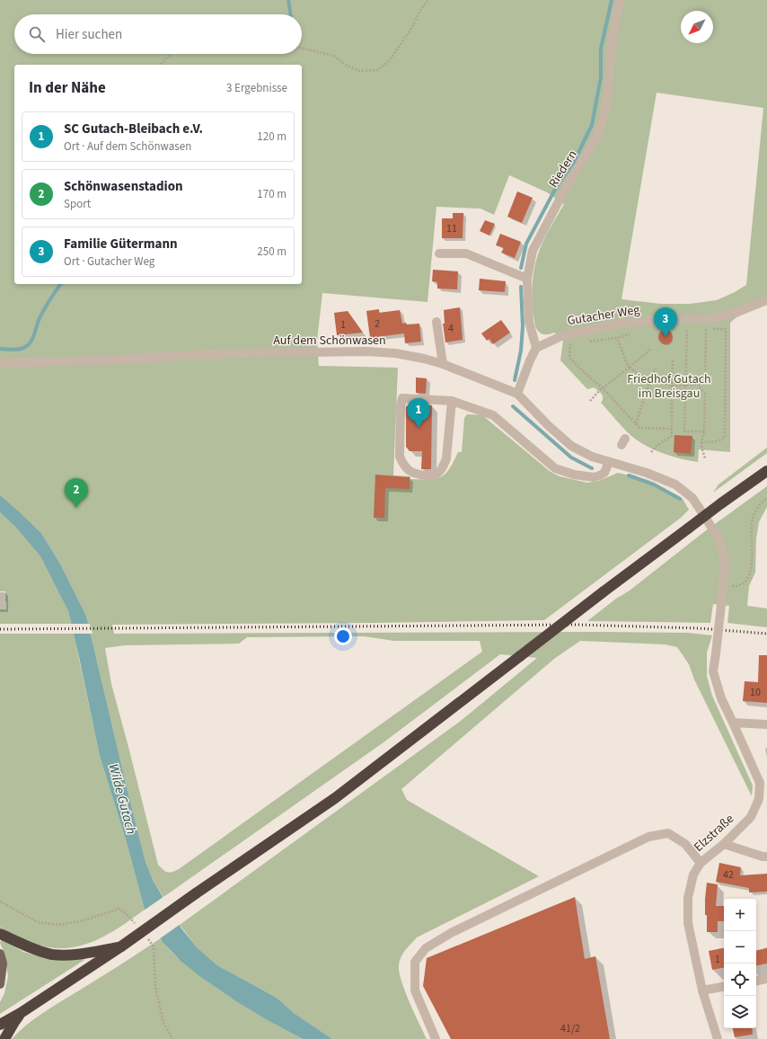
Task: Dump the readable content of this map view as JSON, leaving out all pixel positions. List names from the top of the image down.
{
  "streets": {
    "street": [
      "Riedern",
      "Gutacher Weg",
      "Auf dem Schönwasen",
      "Elzstraße"
    ]
  },
  "crossings": [
    ["Riedern", "Gutacher Weg"],
    ["Auf dem Schönwasen", "Elzstraße"]
  ],
  "water": ["Wilde Gutach"],
  "parks": ["Friedhof Gutach im Breisgau"],
  "house_numbers": [
    "11",
    "2",
    "1",
    "4",
    "10",
    "42",
    "1",
    "41/2"
  ],
  "north": "bottom left",
  "page": {
    "search": "Hier suchen",
    "heading": ["In der Nähe", "3 Ergebnisse"],
    "list": [
      {
        "mark": "1",
        "name": "SC Gutach-Bleibach e.V.",
        "note": "Ort · Auf dem Schönwasen",
        "value": "120 m"
      },
      {
        "mark": "2",
        "name": "Schönwasenstadion",
        "note": "Sport",
        "value": "170 m"
      },
      {
        "mark": "3",
        "name": "Familie Gütermann",
        "note": "Ort · Gutacher Weg",
        "value": "250 m"
      }
    ],
    "pins": ["3", "1", "2"],
    "map_buttons": ["+", "−"]
  }
}
